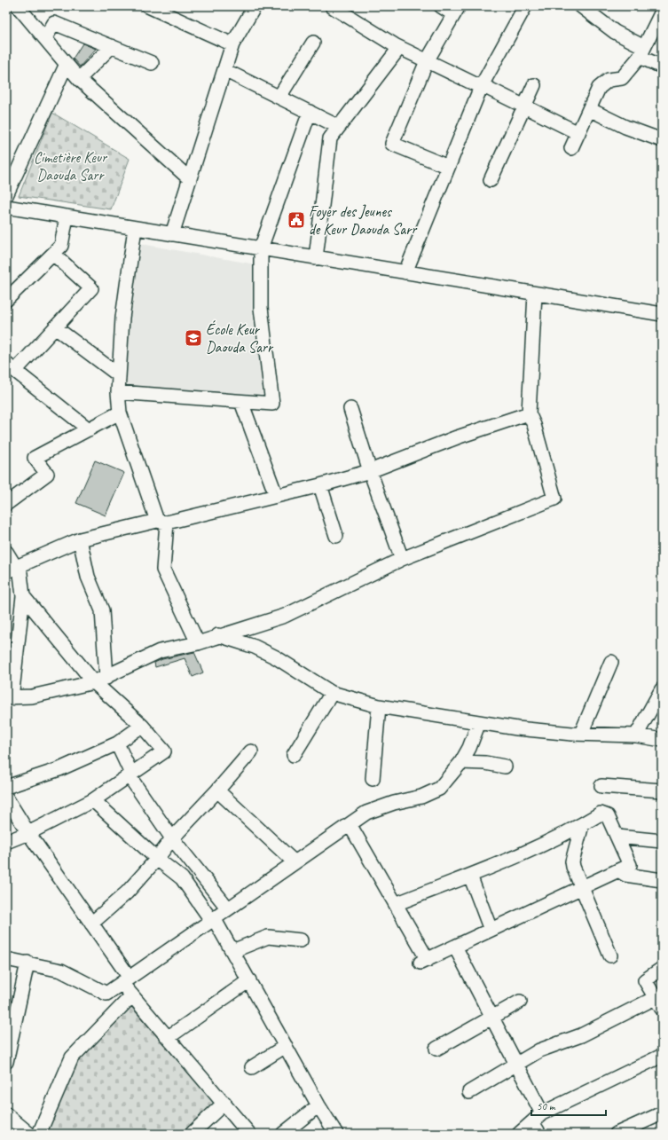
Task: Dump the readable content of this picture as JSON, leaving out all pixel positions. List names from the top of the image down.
{
  "parks": ["Cimetière Keur Daouda Sarr"],
  "places": {
    "public building": ["Foyer des Jeunes de Keur Daouda Sarr"],
    "school or university": ["École Keur Daouda Sarr"]
  },
  "scale_bar": "50 m"
}
